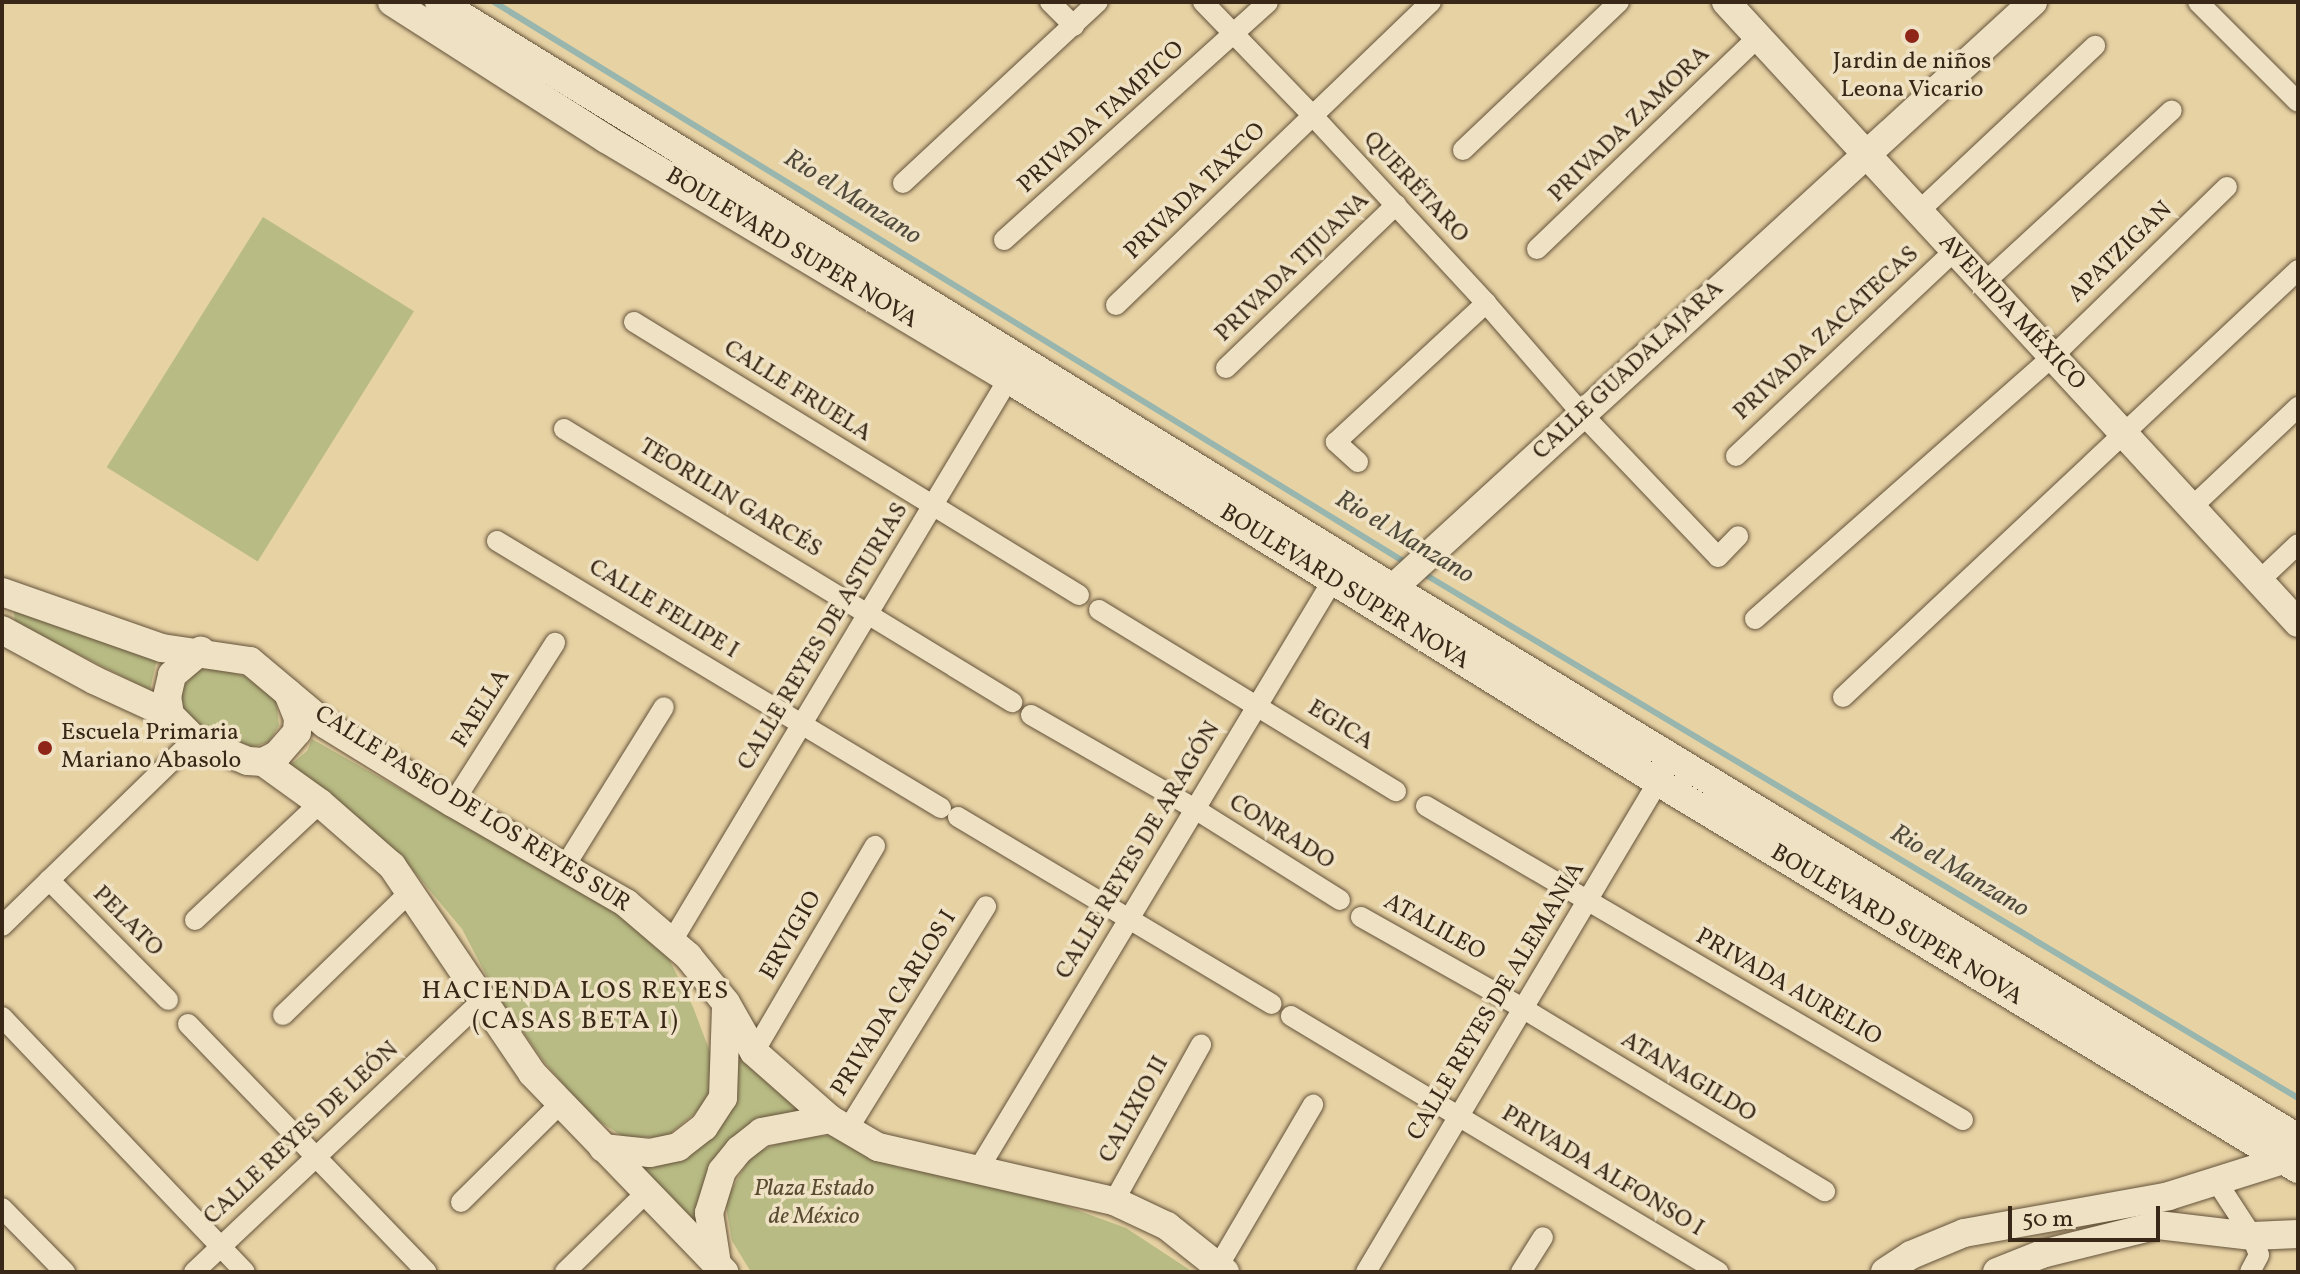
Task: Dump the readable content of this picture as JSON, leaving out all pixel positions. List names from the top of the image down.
{
  "streets": {
    "street": [
      "PRIVADA TAMPICO",
      "PRIVADA ZAMORA",
      "QUERÉTARO",
      "PRIVADA TAXCO",
      "BOULEVARD SUPER NOVA",
      "APATZIGAN",
      "PRIVADA TIJUANA",
      "AVENIDA MÉXICO",
      "PRIVADA ZACATECAS",
      "CALLE GUADALAJARA",
      "CALLE FRUELA",
      "TEORILIN GARCÉS",
      "CALLE FELIPE I",
      "CALLE REYES DE ASTURIAS",
      "FAELLA",
      "EGICA",
      "CALLE PASEO DE LOS REYES SUR",
      "CONRADO",
      "CALLE REYES DE ARAGÓN",
      "PELATO",
      "ATALILEO",
      "ERVIGIO",
      "PRIVADA AURELIO",
      "CALLE REYES DE ALEMANIA",
      "PRIVADA CARLOS I",
      "ATANAGILDO",
      "CALIXIO II",
      "CALLE REYES DE LEÓN",
      "PRIVADA ALFONSO I"
    ]
  },
  "crossings": [
    ["PRIVADA TAMPICO", "QUERÉTARO"],
    ["PRIVADA ZAMORA", "AVENIDA MÉXICO"],
    ["QUERÉTARO", "PRIVADA TAXCO"],
    ["QUERÉTARO", "PRIVADA TIJUANA"],
    ["QUERÉTARO", "CALLE GUADALAJARA"],
    ["BOULEVARD SUPER NOVA", "CALLE GUADALAJARA"],
    ["BOULEVARD SUPER NOVA", "CALLE REYES DE ASTURIAS"],
    ["BOULEVARD SUPER NOVA", "CALLE REYES DE ARAGÓN"],
    ["BOULEVARD SUPER NOVA", "CALLE REYES DE ALEMANIA"],
    ["APATZIGAN", "AVENIDA MÉXICO"],
    ["AVENIDA MÉXICO", "PRIVADA ZACATECAS"],
    ["AVENIDA MÉXICO", "CALLE GUADALAJARA"],
    ["CALLE FRUELA", "CALLE REYES DE ASTURIAS"],
    ["TEORILIN GARCÉS", "CALLE REYES DE ASTURIAS"],
    ["CALLE FELIPE I", "CALLE REYES DE ASTURIAS"],
    ["CALLE FELIPE I", "CALLE REYES DE ARAGÓN"],
    ["CALLE REYES DE ASTURIAS", "CALLE PASEO DE LOS REYES SUR"],
    ["FAELLA", "CALLE PASEO DE LOS REYES SUR"],
    ["EGICA", "CALLE REYES DE ARAGÓN"],
    ["CALLE PASEO DE LOS REYES SUR", "CALLE REYES DE ARAGÓN"],
    ["CALLE PASEO DE LOS REYES SUR", "ERVIGIO"],
    ["CALLE PASEO DE LOS REYES SUR", "PRIVADA CARLOS I"],
    ["CALLE PASEO DE LOS REYES SUR", "CALIXIO II"],
    ["CONRADO", "CALLE REYES DE ARAGÓN"],
    ["ATALILEO", "CALLE REYES DE ALEMANIA"],
    ["ATALILEO", "ATANAGILDO"],
    ["PRIVADA AURELIO", "CALLE REYES DE ALEMANIA"],
    ["CALLE REYES DE ALEMANIA", "ATANAGILDO"],
    ["CALLE REYES DE ALEMANIA", "PRIVADA ALFONSO I"]
  ],
  "districts": ["HACIENDA LOS REYES (CASAS BETA I)"],
  "water": ["Rio el Manzano"],
  "parks": ["Plaza Estado de México"],
  "places": ["Jardin de niños Leona Vicario", "Escuela Primaria Mariano Abasolo"],
  "scale_bar": "50 m"
}
